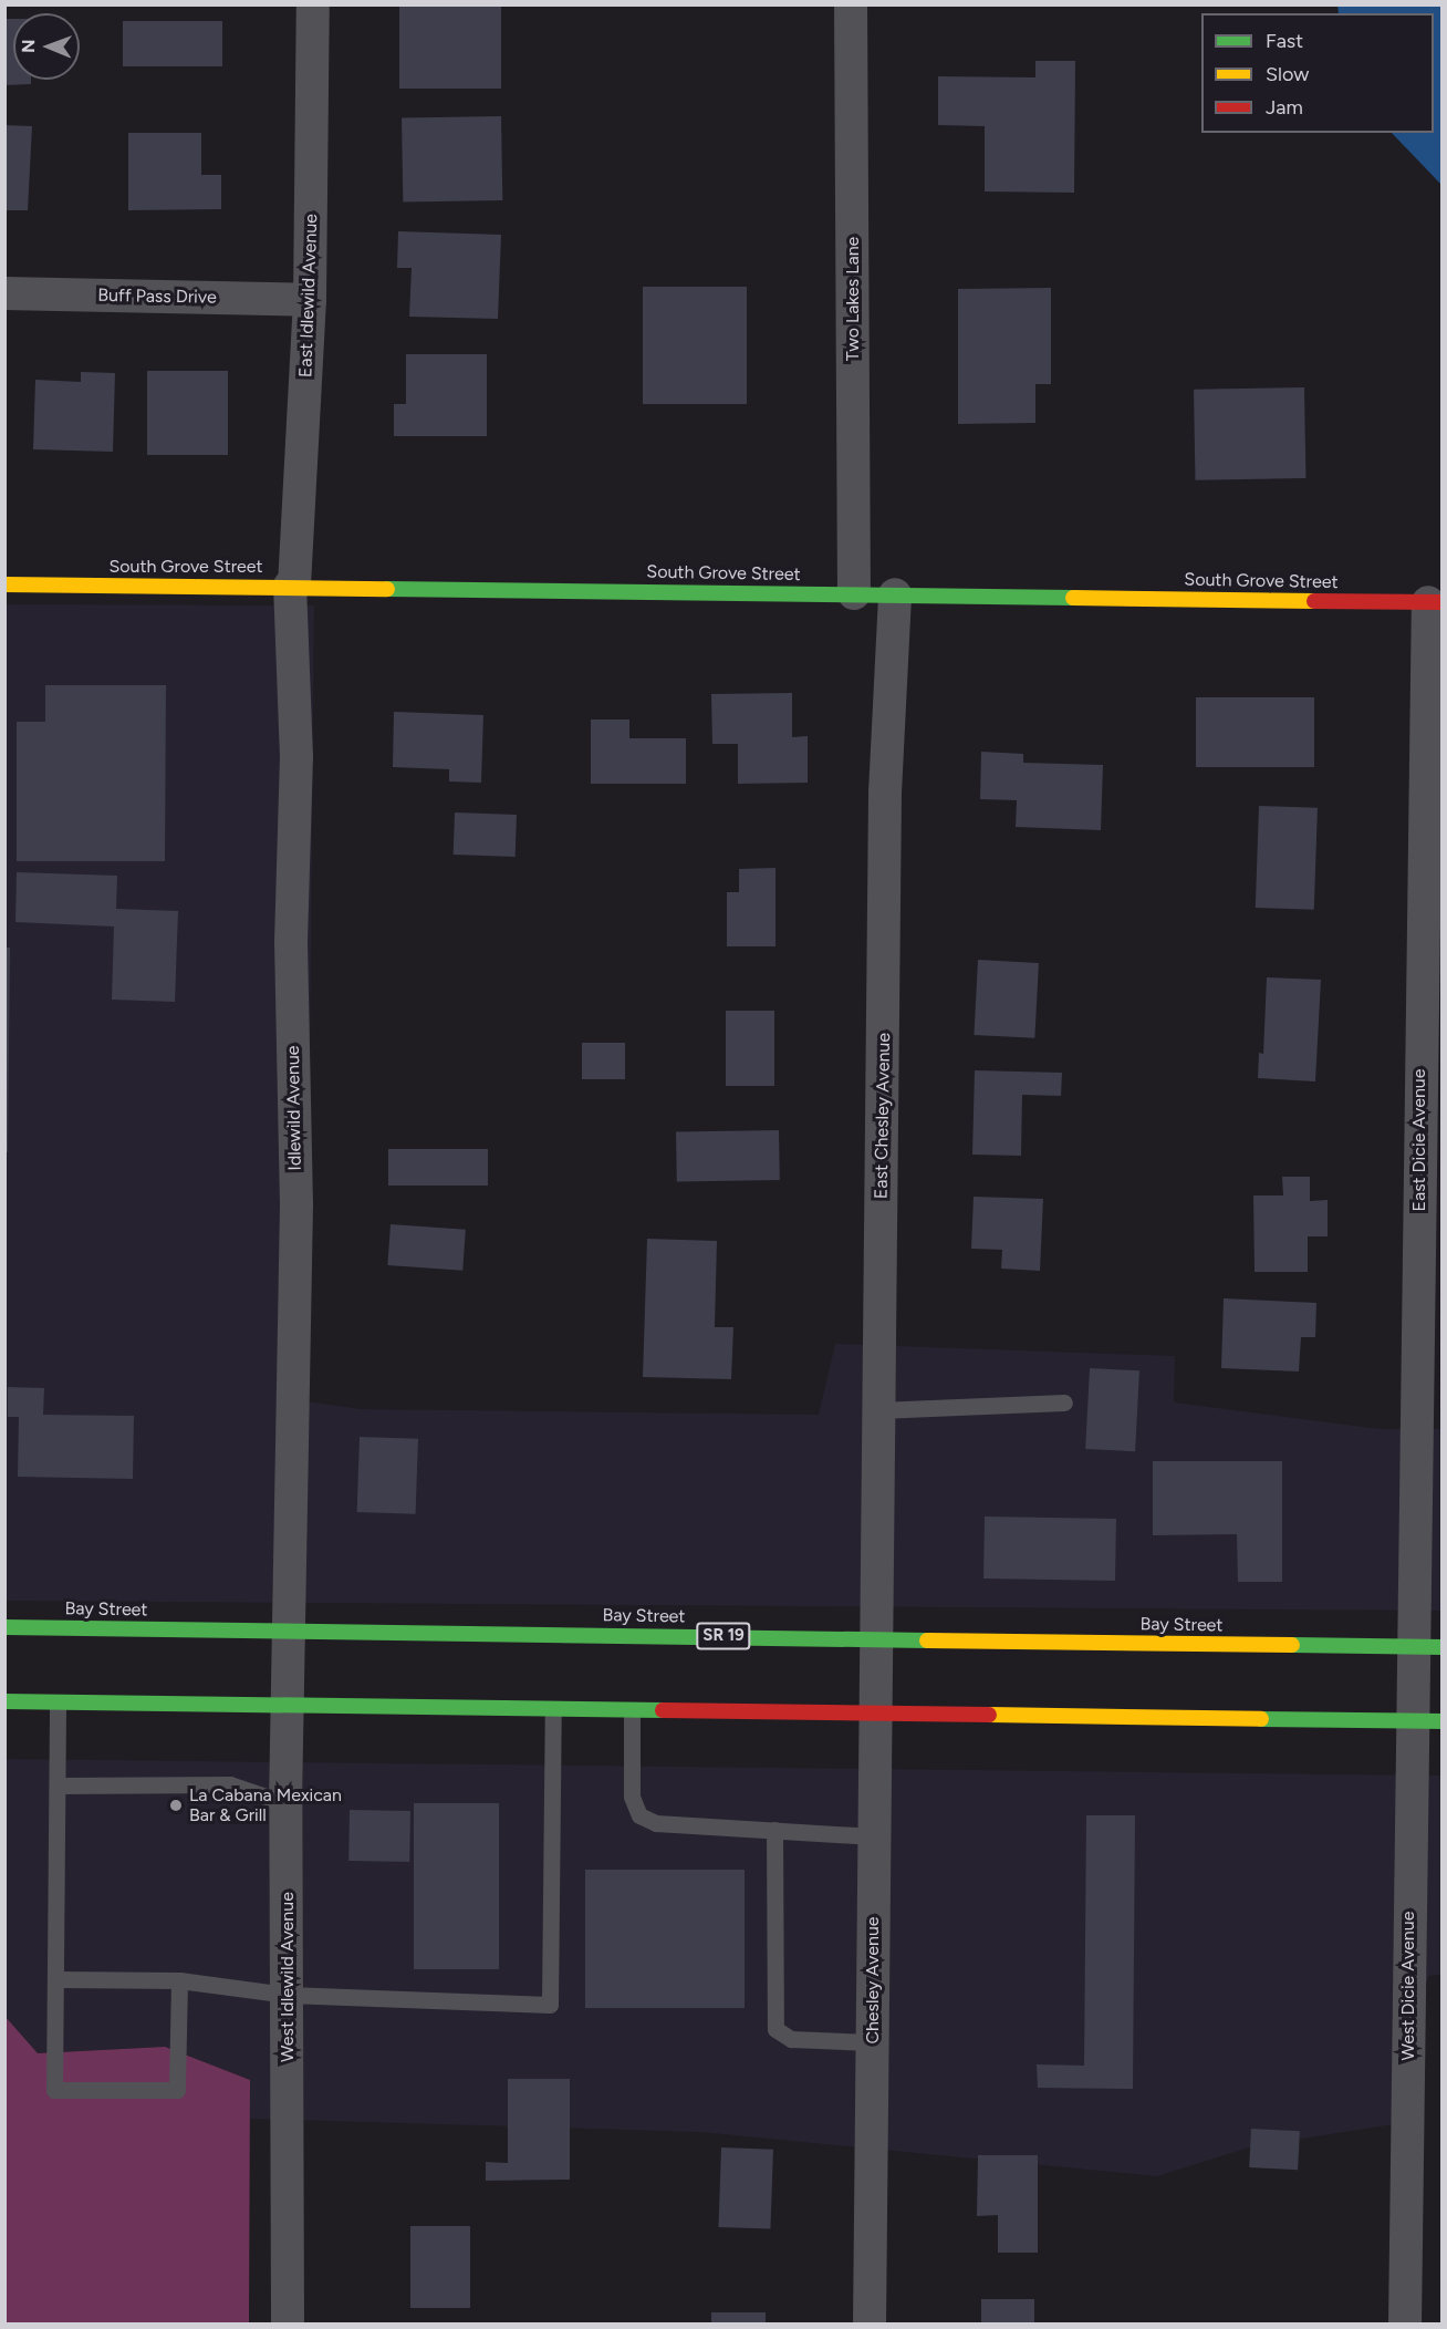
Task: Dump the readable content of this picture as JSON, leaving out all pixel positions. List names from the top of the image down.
{
  "streets": {
    "main road": ["South Grove Street", "Bay Street", "SR 19"],
    "street": [
      "East Idlewild Avenue",
      "Buff Pass Drive",
      "Two Lakes Lane",
      "Idlewild Avenue",
      "East Chesley Avenue",
      "East Dicie Avenue",
      "West Idlewild Avenue",
      "Chesley Avenue",
      "West Dicie Avenue"
    ]
  },
  "crossings": [
    ["East Idlewild Avenue", "Buff Pass Drive"],
    ["East Idlewild Avenue", "South Grove Street"],
    ["East Idlewild Avenue", "Idlewild Avenue"],
    ["Two Lakes Lane", "South Grove Street"],
    ["South Grove Street", "Idlewild Avenue"],
    ["South Grove Street", "East Chesley Avenue"],
    ["South Grove Street", "East Dicie Avenue"],
    ["Idlewild Avenue", "Bay Street"],
    ["Idlewild Avenue", "West Idlewild Avenue"],
    ["East Chesley Avenue", "Bay Street"],
    ["East Chesley Avenue", "Chesley Avenue"],
    ["East Dicie Avenue", "Bay Street"],
    ["East Dicie Avenue", "West Dicie Avenue"],
    ["Bay Street", "West Idlewild Avenue"],
    ["Bay Street", "Chesley Avenue"],
    ["Bay Street", "West Dicie Avenue"]
  ],
  "places": ["La Cabana Mexican Bar & Grill"],
  "legend": ["Fast", "Slow", "Jam"],
  "north": "left"
}
